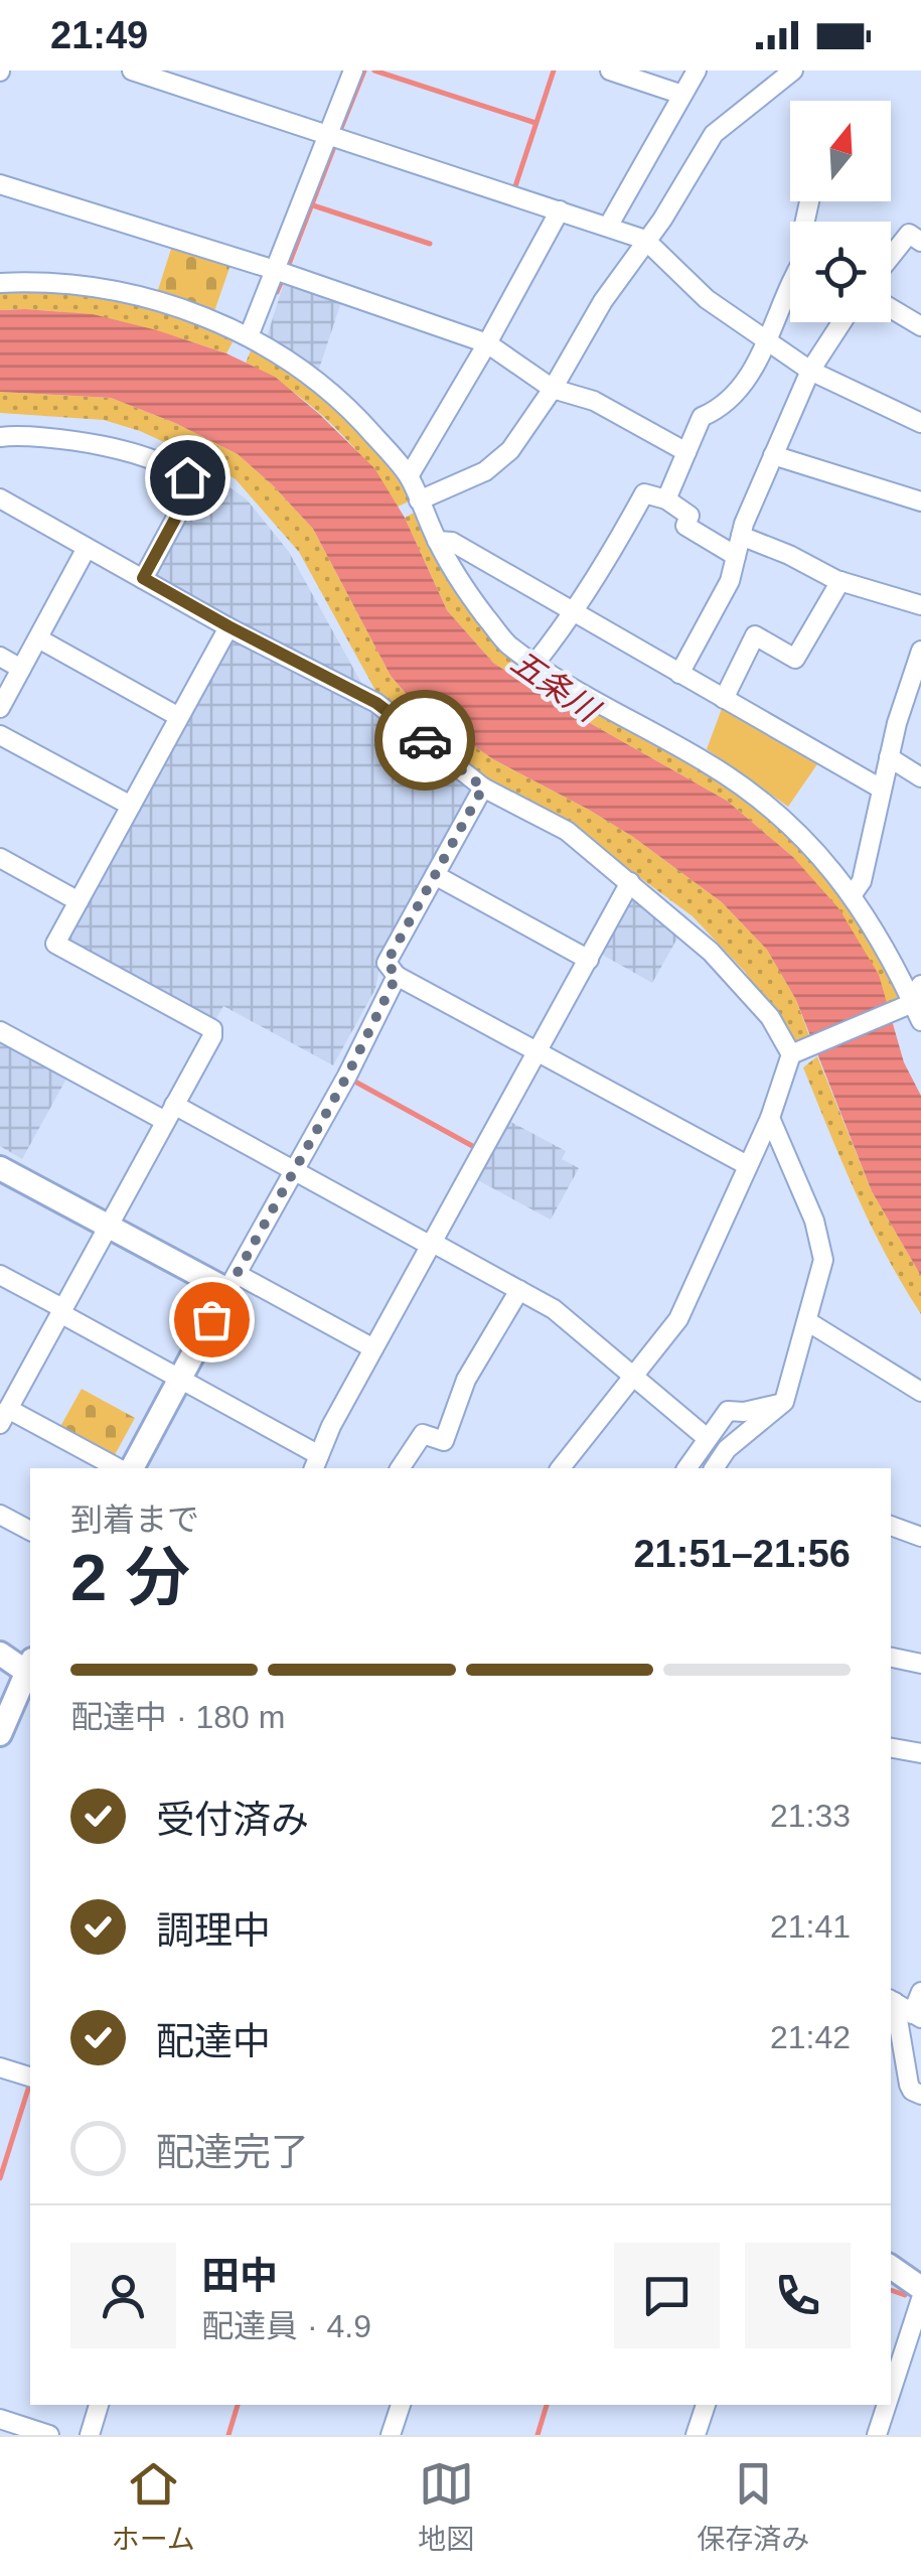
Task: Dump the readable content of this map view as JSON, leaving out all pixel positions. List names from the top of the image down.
{
  "water": ["五条川"],
  "north": "top",
  "page": {
    "status": "21:49",
    "heading": ["2 分", "到着まで", "21:51–21:56"],
    "panel": ["田中", "配達員 · 4.9"],
    "bar": "配達中 · 180 m",
    "list": [
      ["受付済み", "21:33"],
      ["調理中", "21:41"],
      ["配達中", "21:42"],
      "配達完了"
    ],
    "tabs": ["ホーム", "地図", "保存済み"]
  }
}
